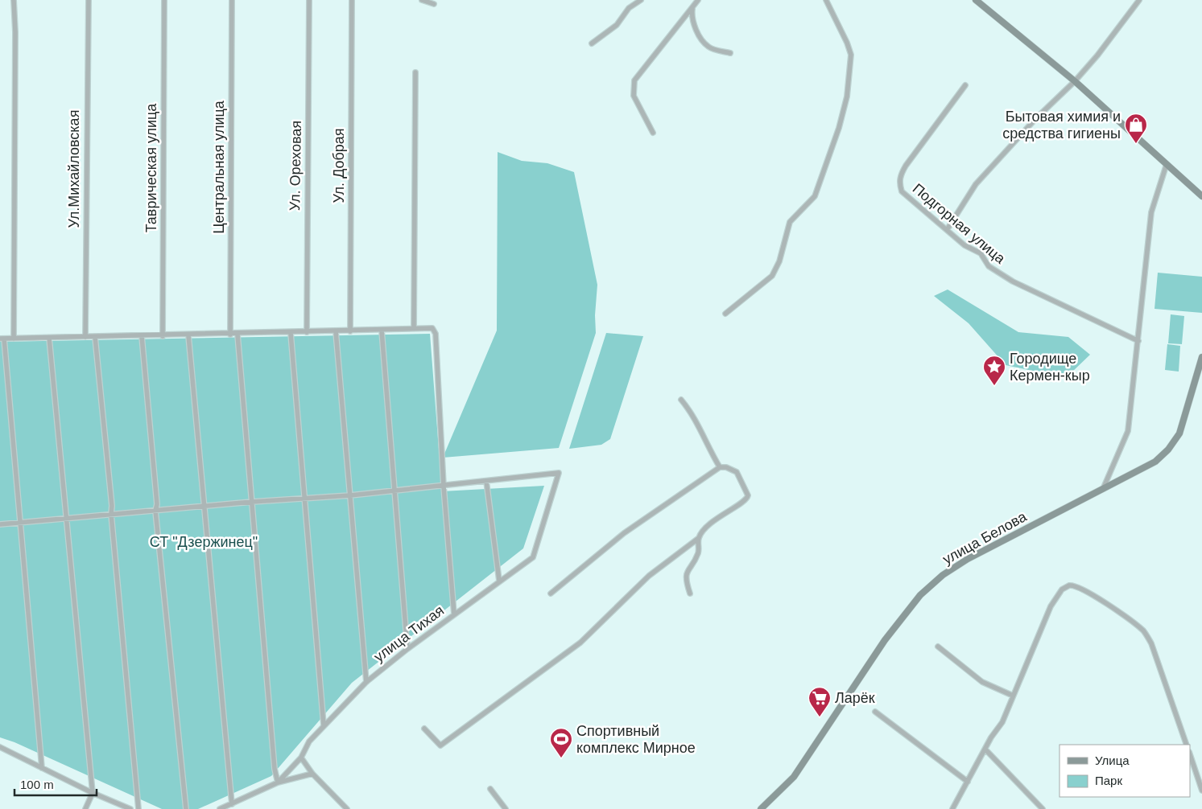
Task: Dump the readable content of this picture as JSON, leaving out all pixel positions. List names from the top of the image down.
{
  "streets": {
    "main road": ["улица Белова"],
    "street": [
      "Ул. Ореховая",
      "Ул. Добрая",
      "Центральная улица",
      "Таврическая улица",
      "Ул.Михайловская",
      "Подгорная улица",
      "улица Тихая"
    ]
  },
  "parks": ["СТ \"Дзержинец\""],
  "places": {
    "shop": ["Бытовая химия и средства гигиены"],
    "place": ["Городище Кермен-кыр"],
    "supermarket": ["Ларёк"],
    "sports": ["Спортивный комплекс Мирное"]
  },
  "legend": ["Улица", "Парк"],
  "scale_bar": "100 m"
}
